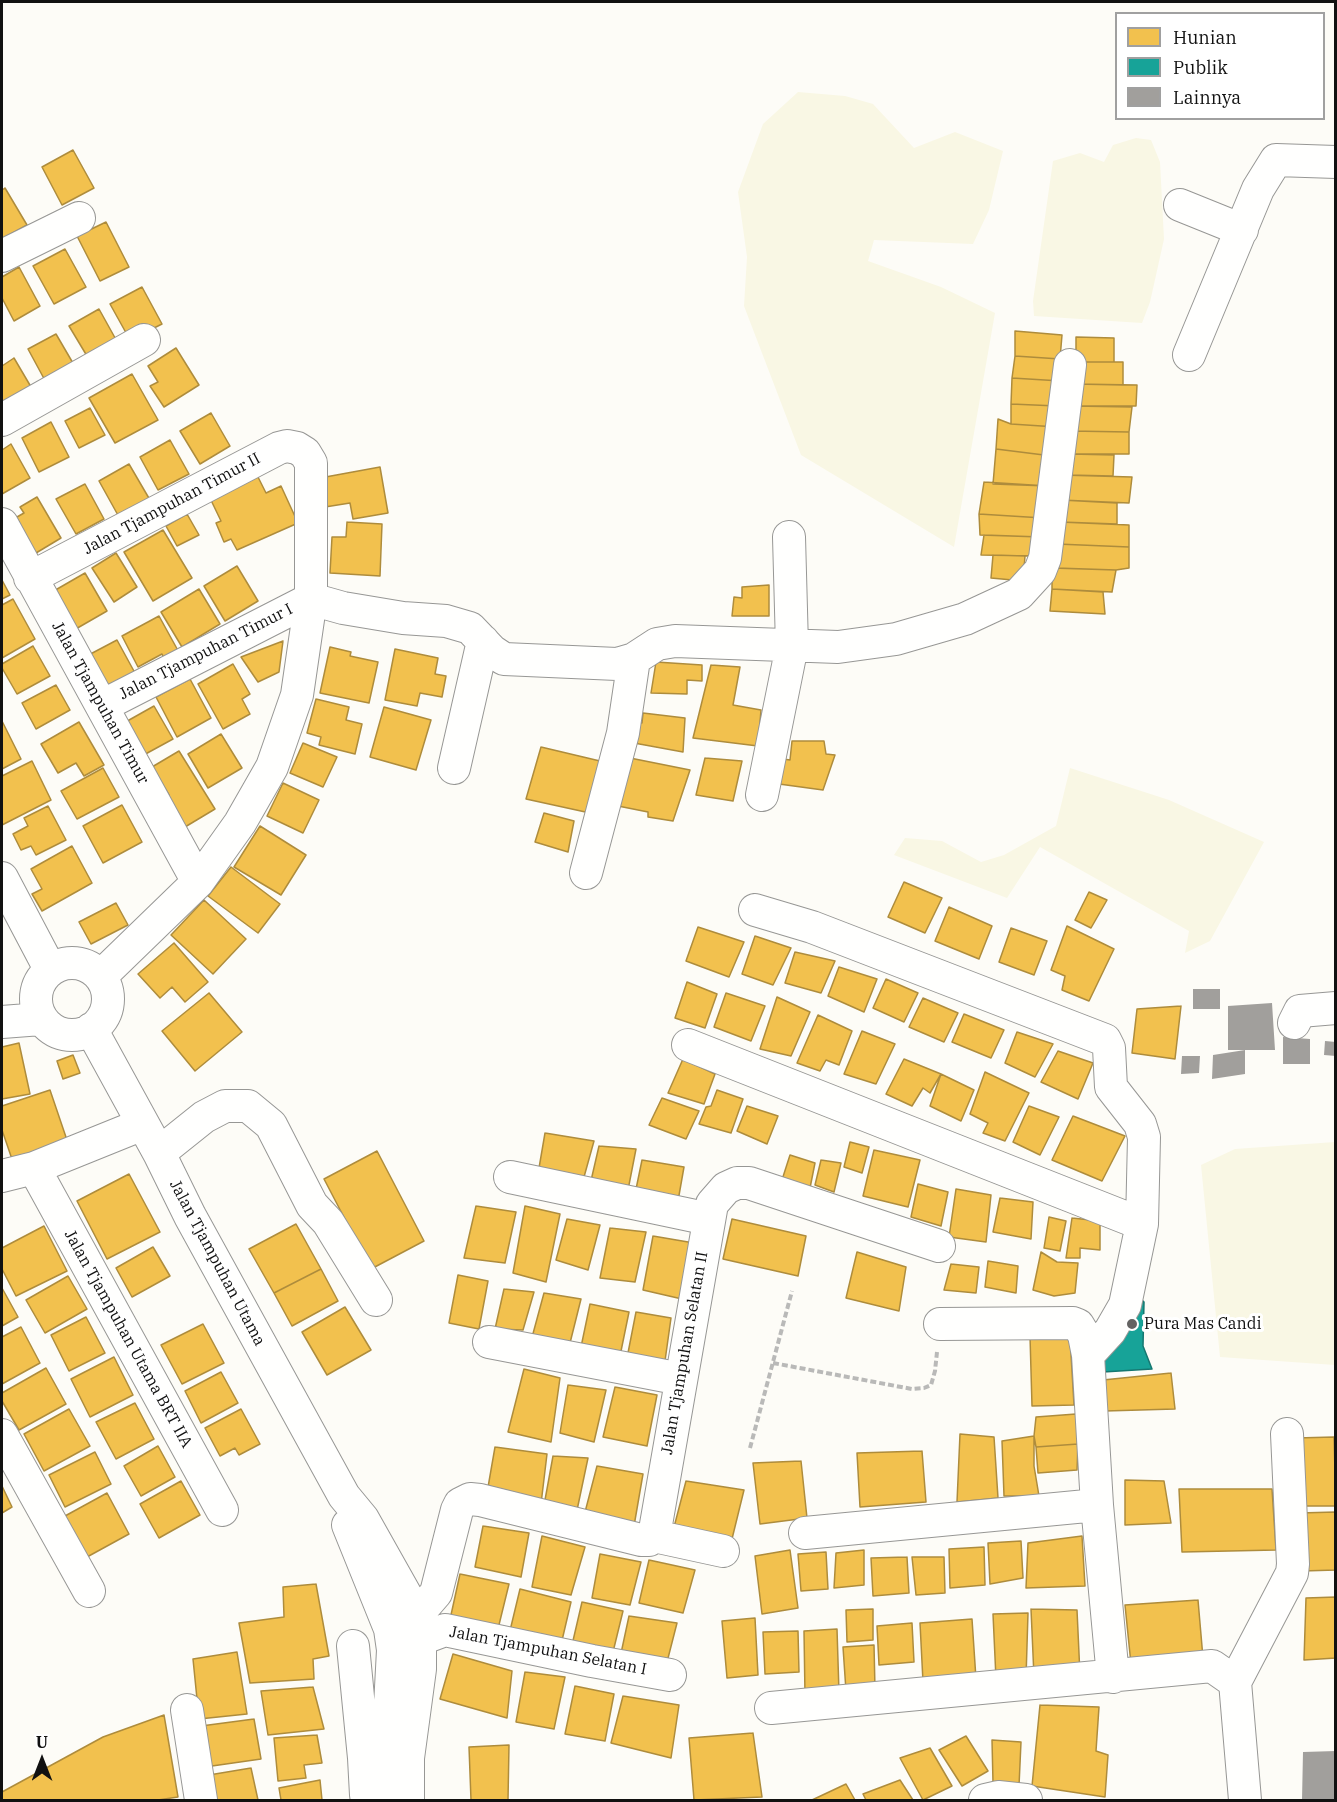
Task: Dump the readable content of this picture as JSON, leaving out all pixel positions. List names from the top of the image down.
{
  "streets": {
    "street": [
      "Jalan Tjampuhan Timur II",
      "Jalan Tjampuhan Timur I",
      "Jalan Tjampuhan Timur",
      "Jalan Tjampuhan Utama",
      "Jalan Tjampuhan Utama BRT IIA",
      "Jalan Tjampuhan Selatan II",
      "Jalan Tjampuhan Selatan I"
    ]
  },
  "crossings": [
    ["Jalan Tjampuhan Timur II", "Jalan Tjampuhan Timur I"],
    ["Jalan Tjampuhan Timur II", "Jalan Tjampuhan Timur"],
    ["Jalan Tjampuhan Timur I", "Jalan Tjampuhan Timur"],
    ["Jalan Tjampuhan Utama", "Jalan Tjampuhan Selatan I"]
  ],
  "places": ["Pura Mas Candi"],
  "legend": ["Hunian", "Publik", "Lainnya"],
  "north": "top"
}
